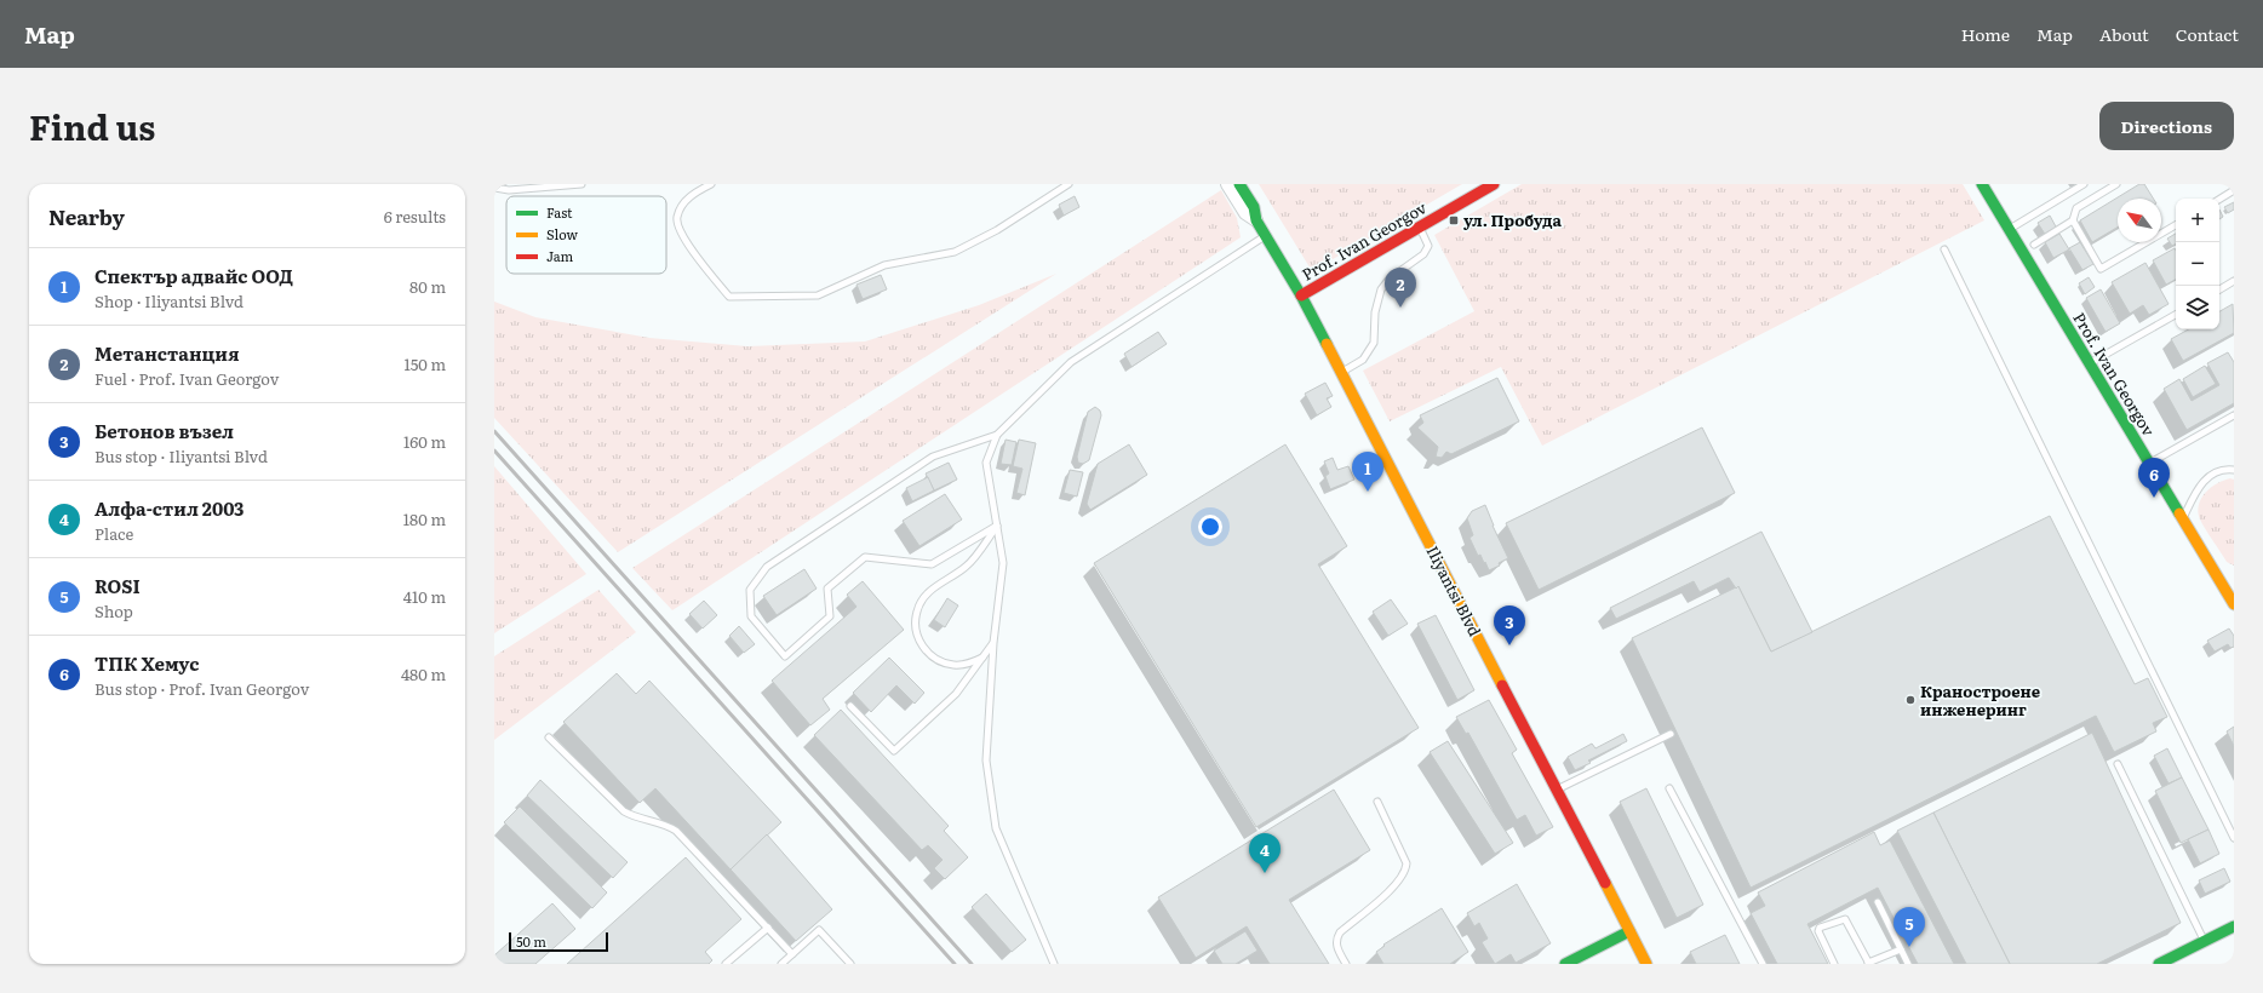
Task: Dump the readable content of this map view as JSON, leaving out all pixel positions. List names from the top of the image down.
{
  "streets": {
    "street": ["Prof. Ivan Georgov", "Iliyantsi Blvd"]
  },
  "crossings": [
    ["Prof. Ivan Georgov", "Iliyantsi Blvd"]
  ],
  "places": {
    "transit": ["ул. Пробуда"],
    "other": ["Краностроене инженеринг"]
  },
  "legend": ["Fast", "Slow", "Jam"],
  "scale_bar": "50 m",
  "north": "top left",
  "page": {
    "header": "Map",
    "nav": [
      "Home",
      "Map",
      "About",
      "Contact"
    ],
    "title": "Find us",
    "buttons": "Directions",
    "heading": ["Nearby", "6 results"],
    "map_buttons": ["+", "−"],
    "list": [
      {
        "mark": "1",
        "name": "Спектър адвайс ООД",
        "note": "Shop · Iliyantsi Blvd",
        "value": "80 m"
      },
      {
        "mark": "2",
        "name": "Метанстанция",
        "note": "Fuel · Prof. Ivan Georgov",
        "value": "150 m"
      },
      {
        "mark": "3",
        "name": "Бетонов възел",
        "note": "Bus stop · Iliyantsi Blvd",
        "value": "160 m"
      },
      {
        "mark": "4",
        "name": "Алфа-стил 2003",
        "note": "Place",
        "value": "180 m"
      },
      {
        "mark": "5",
        "name": "ROSI",
        "note": "Shop",
        "value": "410 m"
      },
      {
        "mark": "6",
        "name": "ТПК Хемус",
        "note": "Bus stop · Prof. Ivan Georgov",
        "value": "480 m"
      }
    ],
    "pins": [
      "2",
      "1",
      "6",
      "3",
      "4",
      "5"
    ],
    "scale": "50 m"
  }
}
